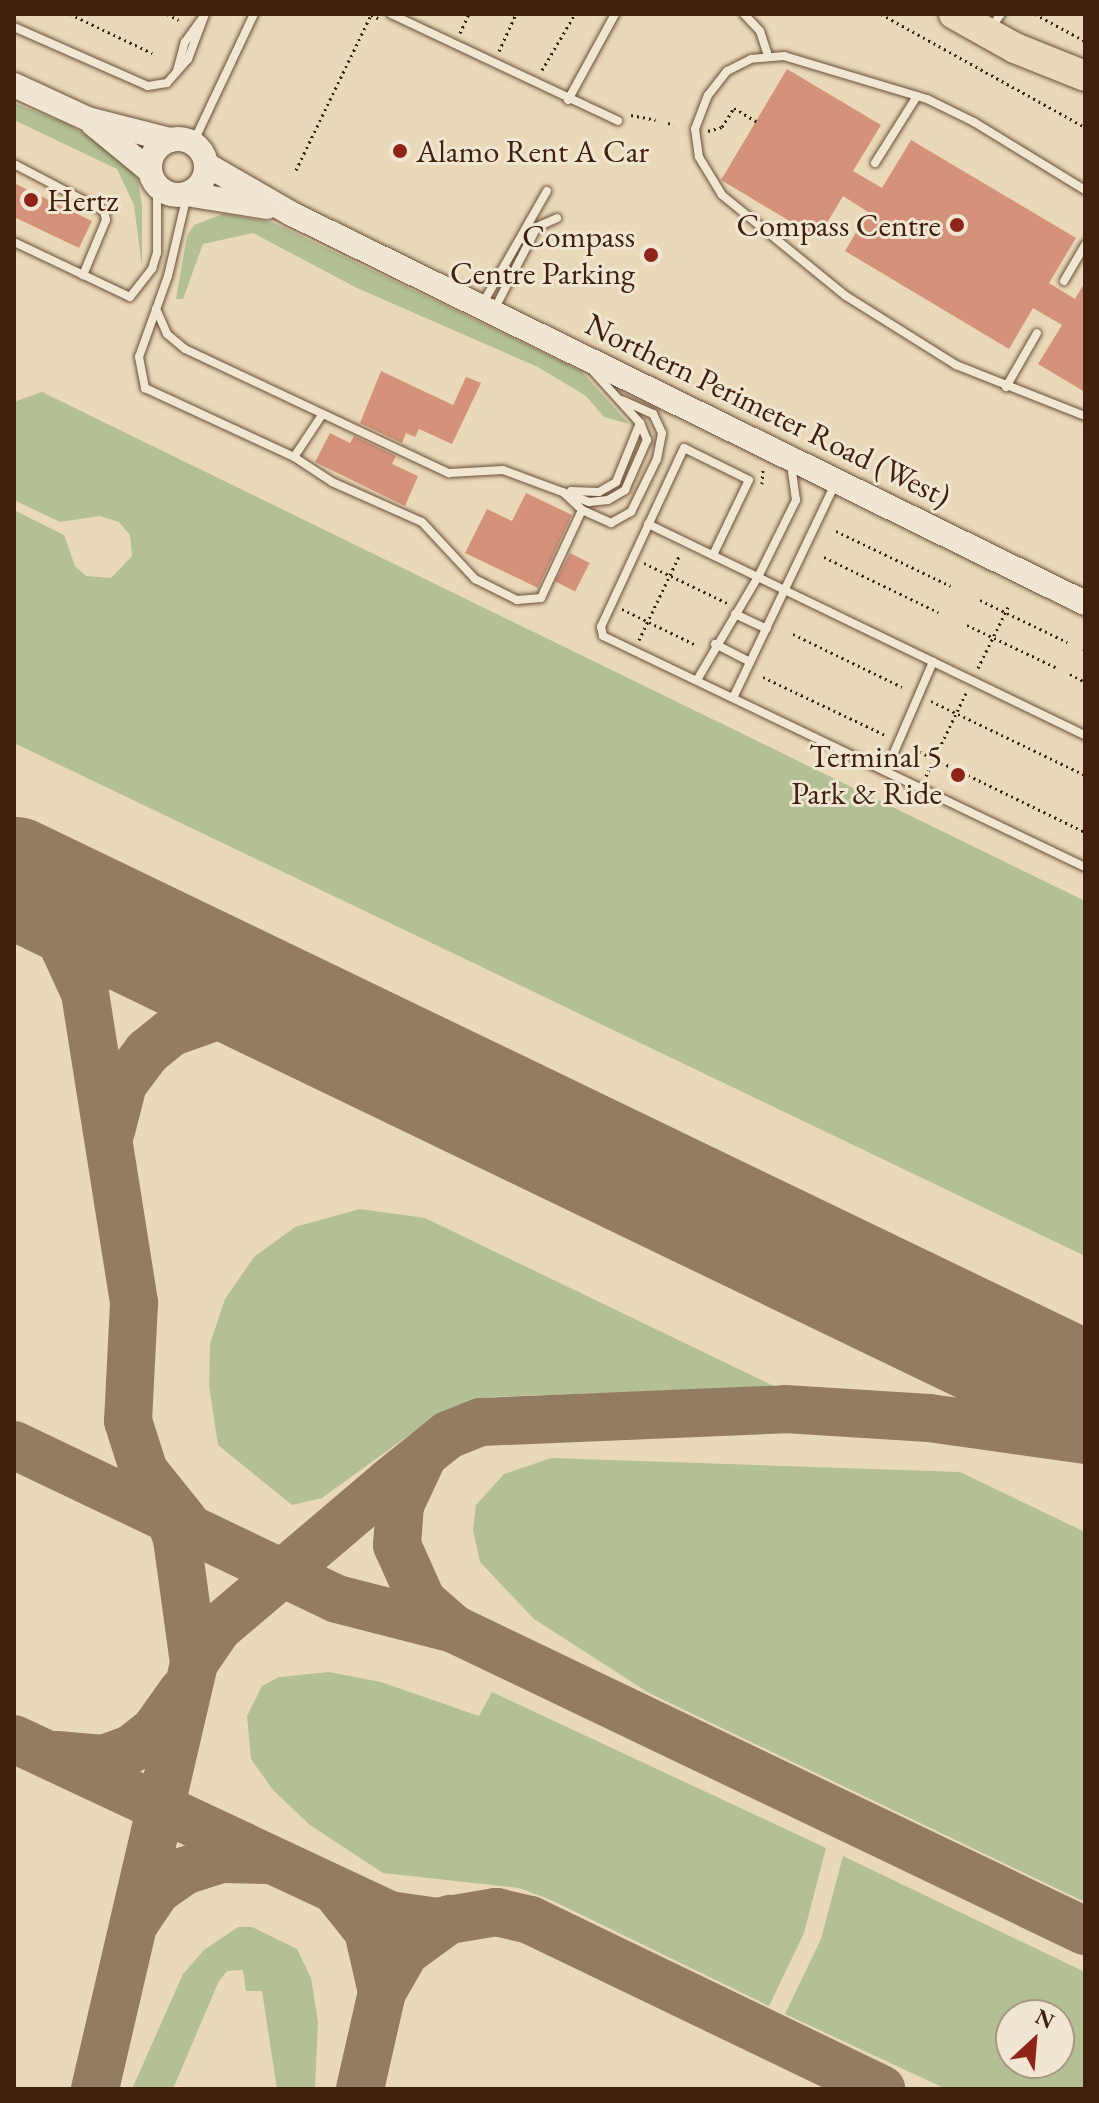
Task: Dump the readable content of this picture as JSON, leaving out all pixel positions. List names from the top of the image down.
{
  "streets": {
    "street": ["Northern Perimeter Road (West)"]
  },
  "places": [
    "Alamo Rent A Car",
    "Hertz",
    "Compass Centre",
    "Compass Centre Parking",
    "Terminal 5 Park & Ride"
  ],
  "north": "top right"
}
